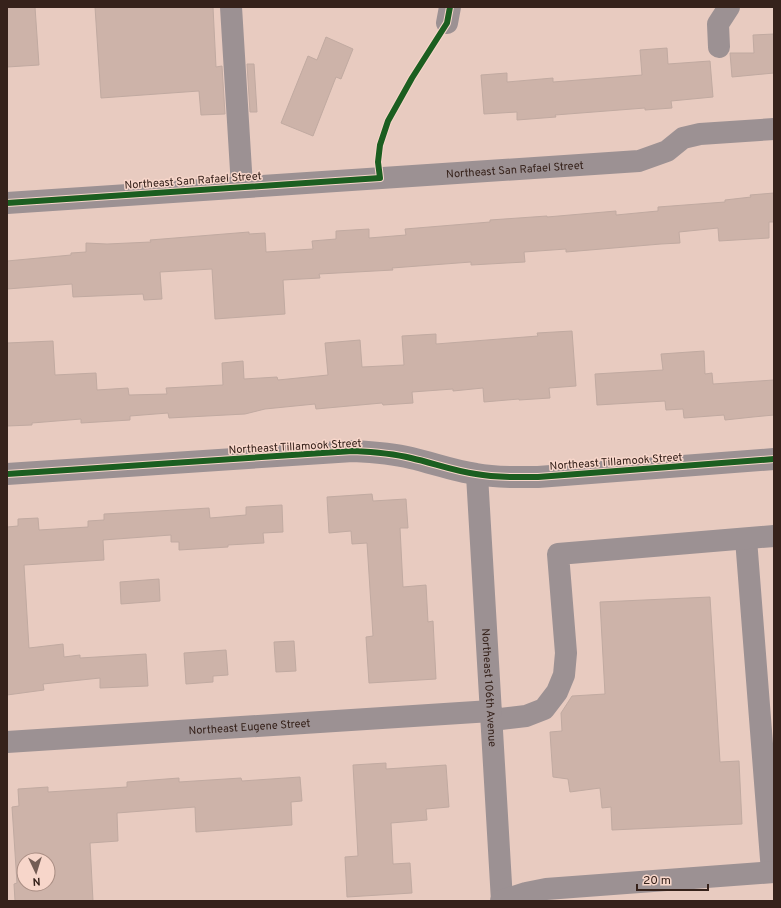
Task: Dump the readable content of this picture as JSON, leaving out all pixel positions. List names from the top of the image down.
{
  "streets": {
    "street": [
      "Northeast San Rafael Street",
      "Northeast Tillamook Street",
      "Northeast 106th Avenue",
      "Northeast Eugene Street"
    ]
  },
  "crossings": [
    ["Northeast Tillamook Street", "Northeast 106th Avenue"],
    ["Northeast 106th Avenue", "Northeast Eugene Street"]
  ],
  "scale_bar": "20 m",
  "north": "bottom"
}
